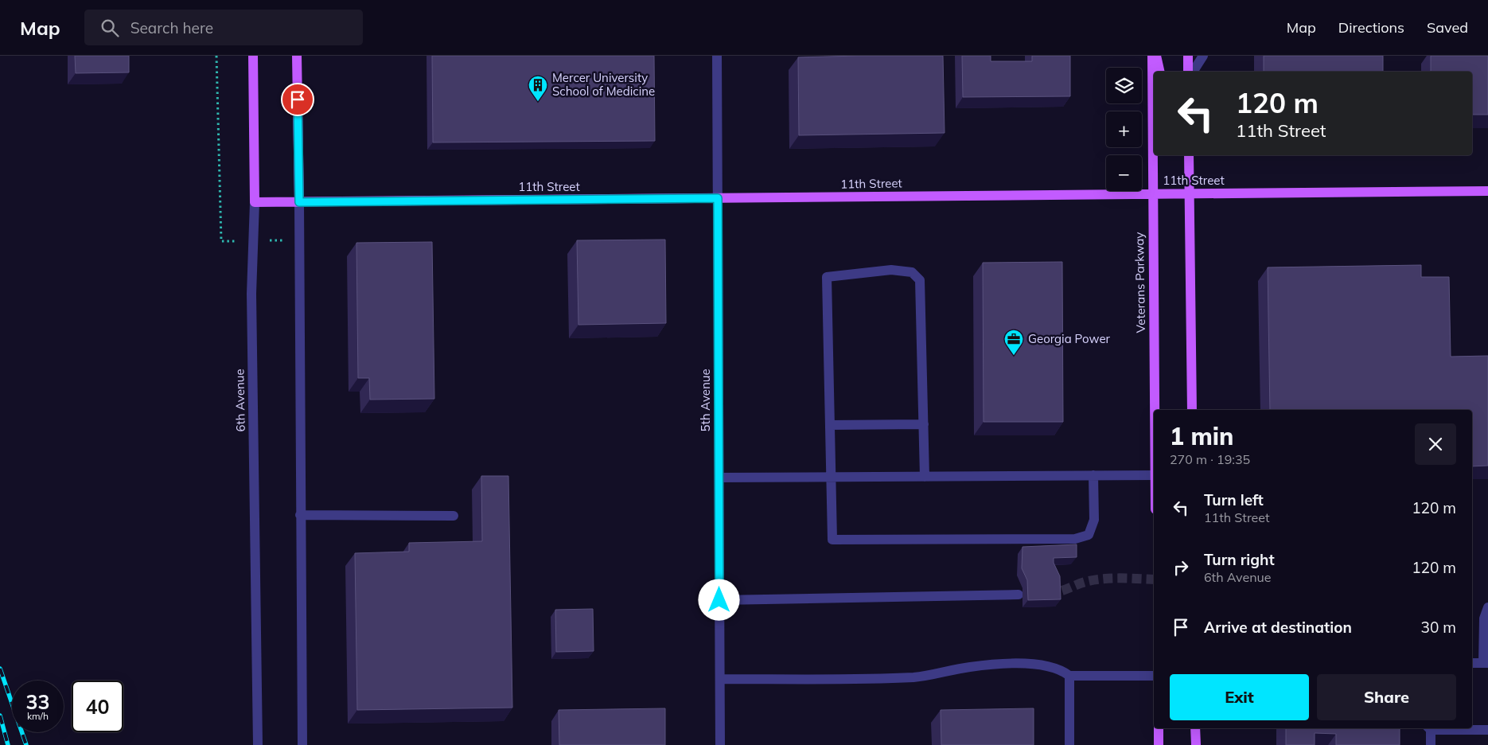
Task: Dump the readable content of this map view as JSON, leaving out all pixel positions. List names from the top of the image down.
{
  "streets": {
    "main road": ["11th Street", "Veterans Parkway", "6th Avenue"],
    "street": ["5th Avenue"]
  },
  "crossings": [
    ["11th Street", "Veterans Parkway"],
    ["11th Street", "6th Avenue"],
    ["11th Street", "5th Avenue"]
  ],
  "places": {
    "building": ["Mercer University School of Medicine"],
    "office": ["Georgia Power"]
  },
  "page": {
    "header": "Map",
    "search": "Search here",
    "nav": ["Map", "Directions", "Saved"],
    "map_buttons": ["+", "−"],
    "turn": ["120 m", "11th Street"],
    "heading": ["1 min", "270 m · 19:35"],
    "list": [
      {
        "name": "Turn left",
        "note": "11th Street",
        "value": "120 m"
      },
      {
        "name": "Turn right",
        "note": "6th Avenue",
        "value": "120 m"
      },
      {
        "name": "Arrive at destination",
        "value": "30 m"
      }
    ],
    "buttons": ["Exit", "Share"],
    "speed": "33 km/h",
    "limit": "40"
  }
}
